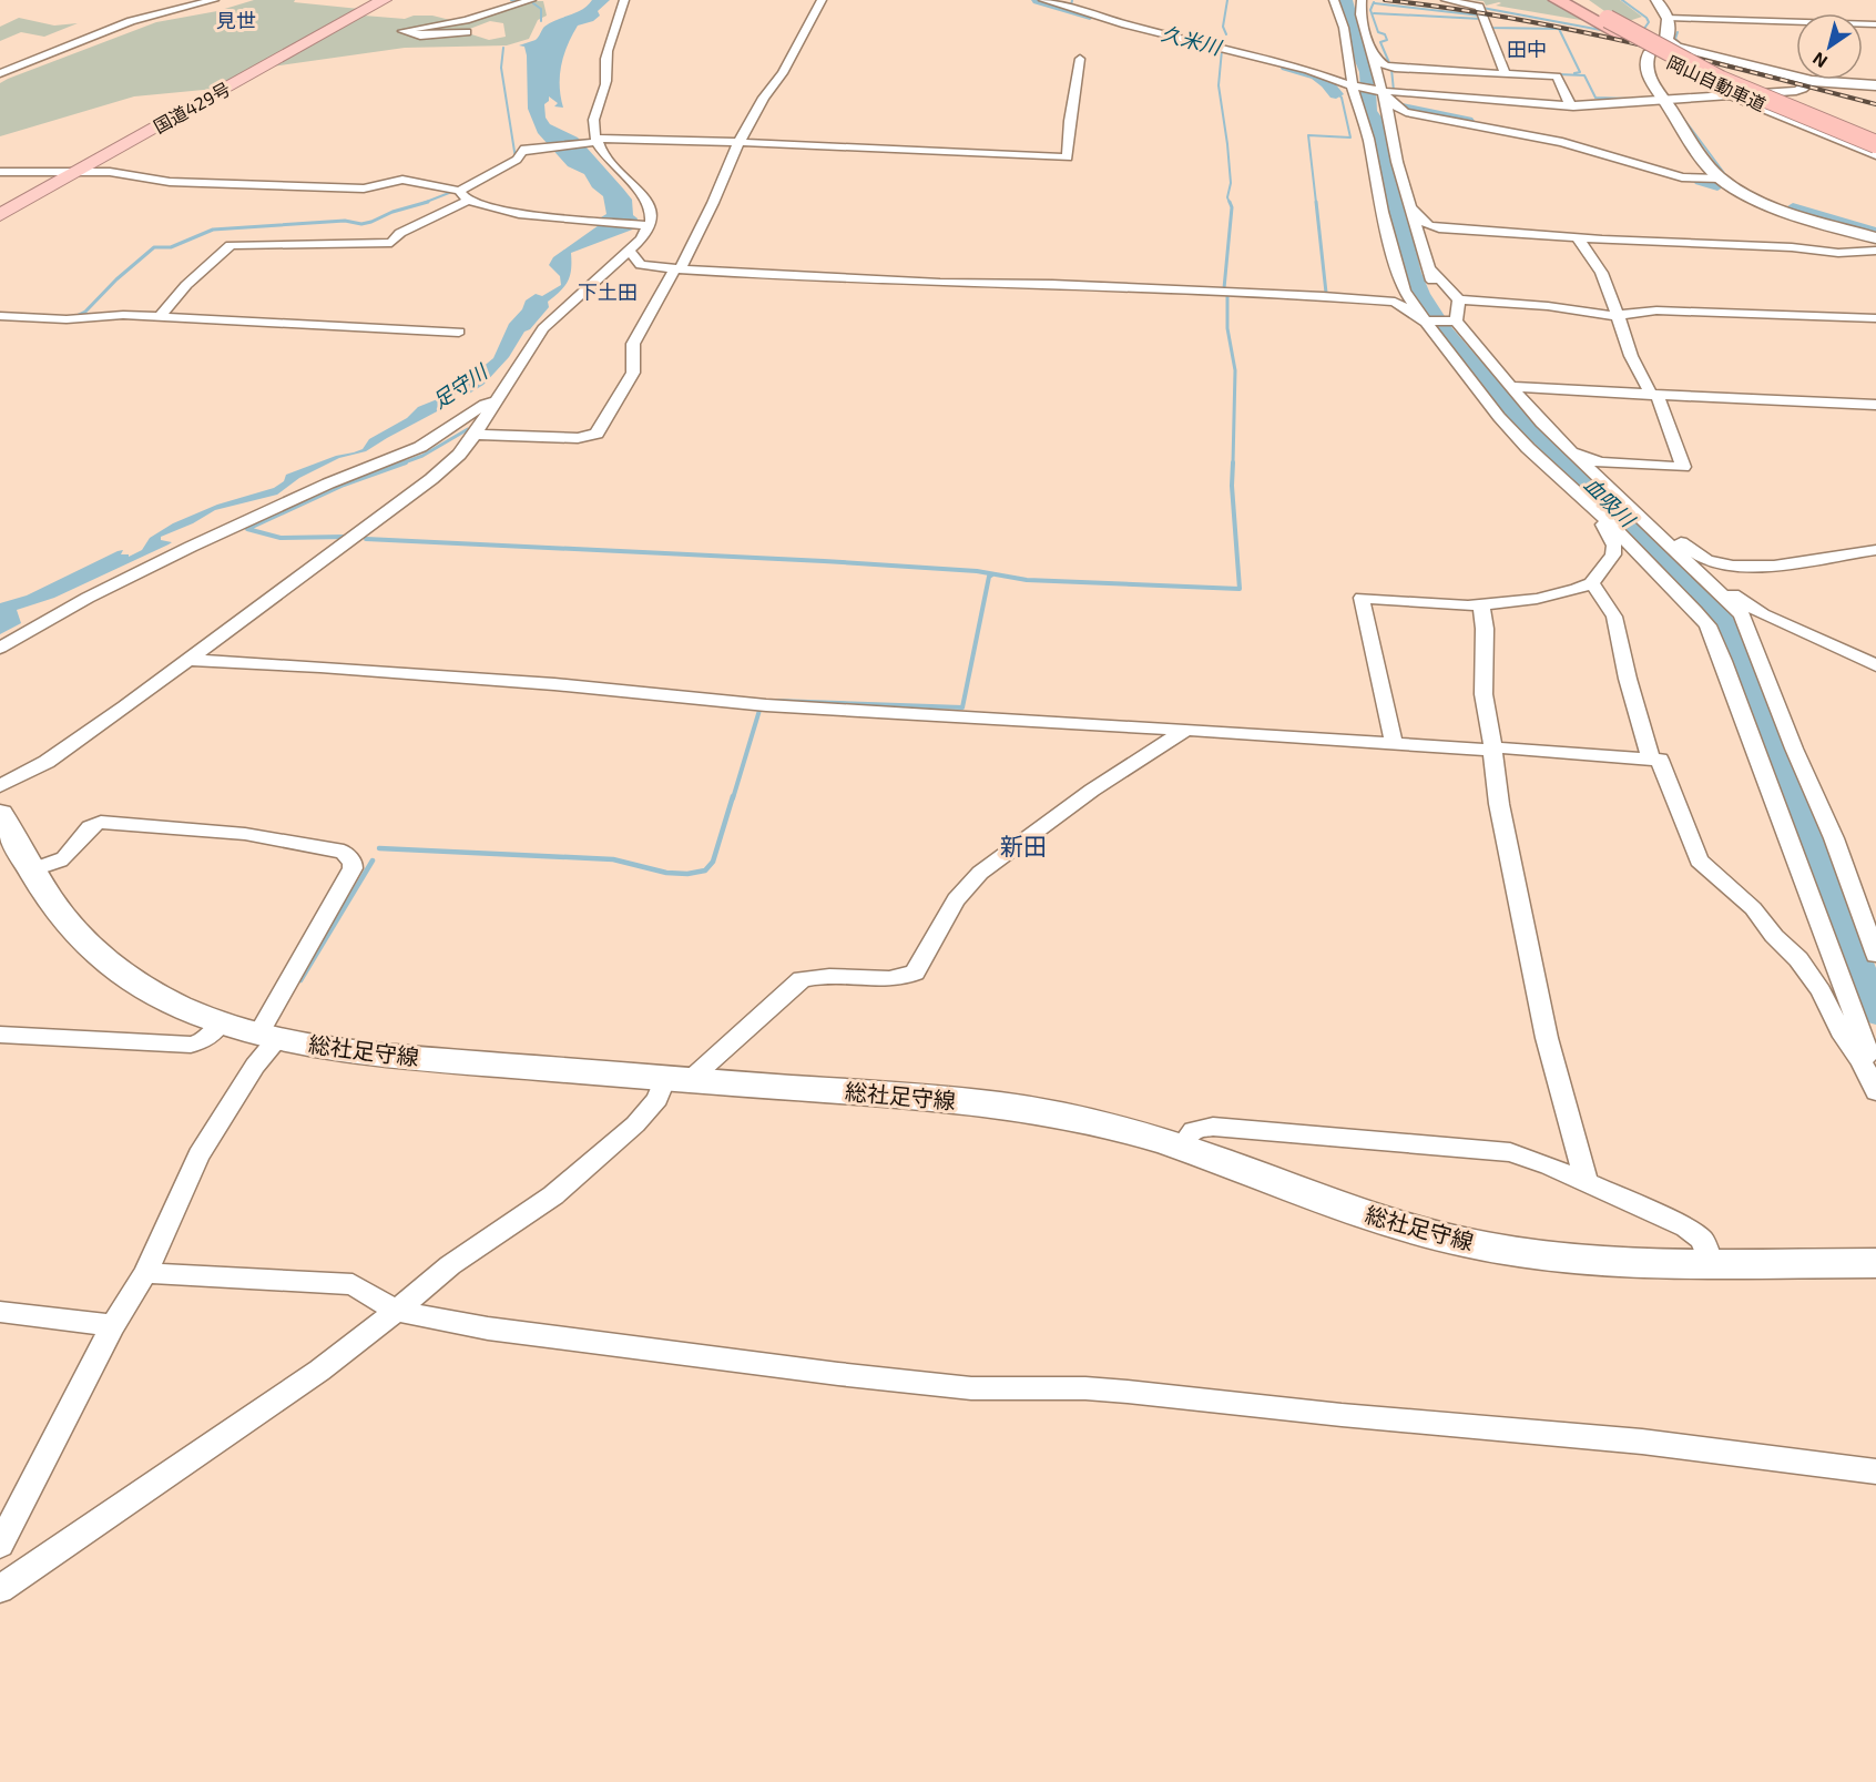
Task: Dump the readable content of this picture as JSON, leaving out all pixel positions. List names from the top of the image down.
{
  "streets": {
    "highway": ["岡山自動車道", "国道429号"],
    "main road": ["総社足守線"]
  },
  "districts": [
    "見世",
    "田中",
    "下土田",
    "新田"
  ],
  "water": ["久米川", "足守川", "血吸川"],
  "north": "bottom left"
}
